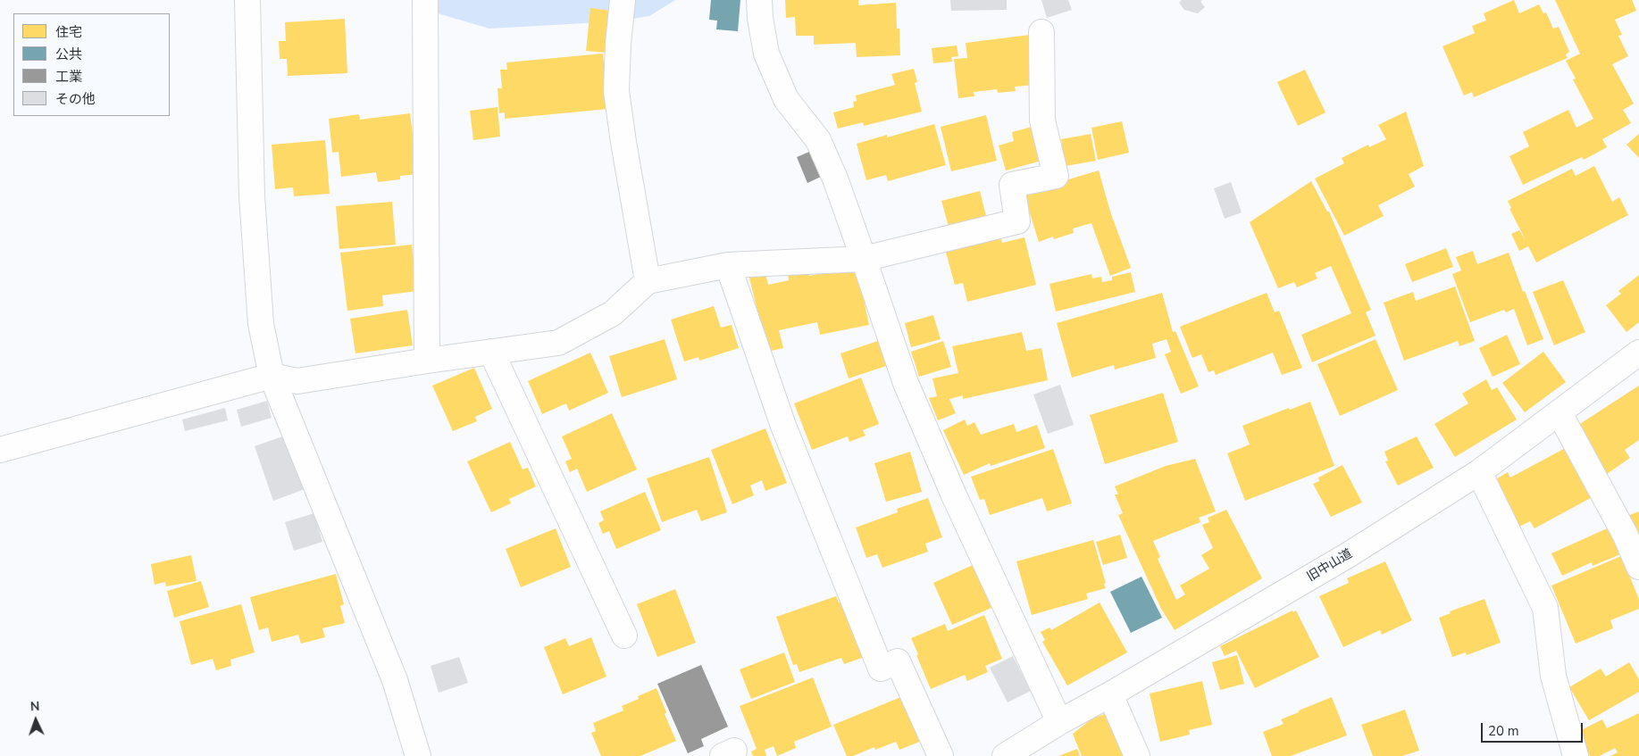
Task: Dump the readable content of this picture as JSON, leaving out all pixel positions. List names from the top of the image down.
{
  "streets": {
    "street": ["旧中山道"]
  },
  "legend": [
    "住宅",
    "公共",
    "工業",
    "その他"
  ],
  "scale_bar": "20 m",
  "north": "top"
}
